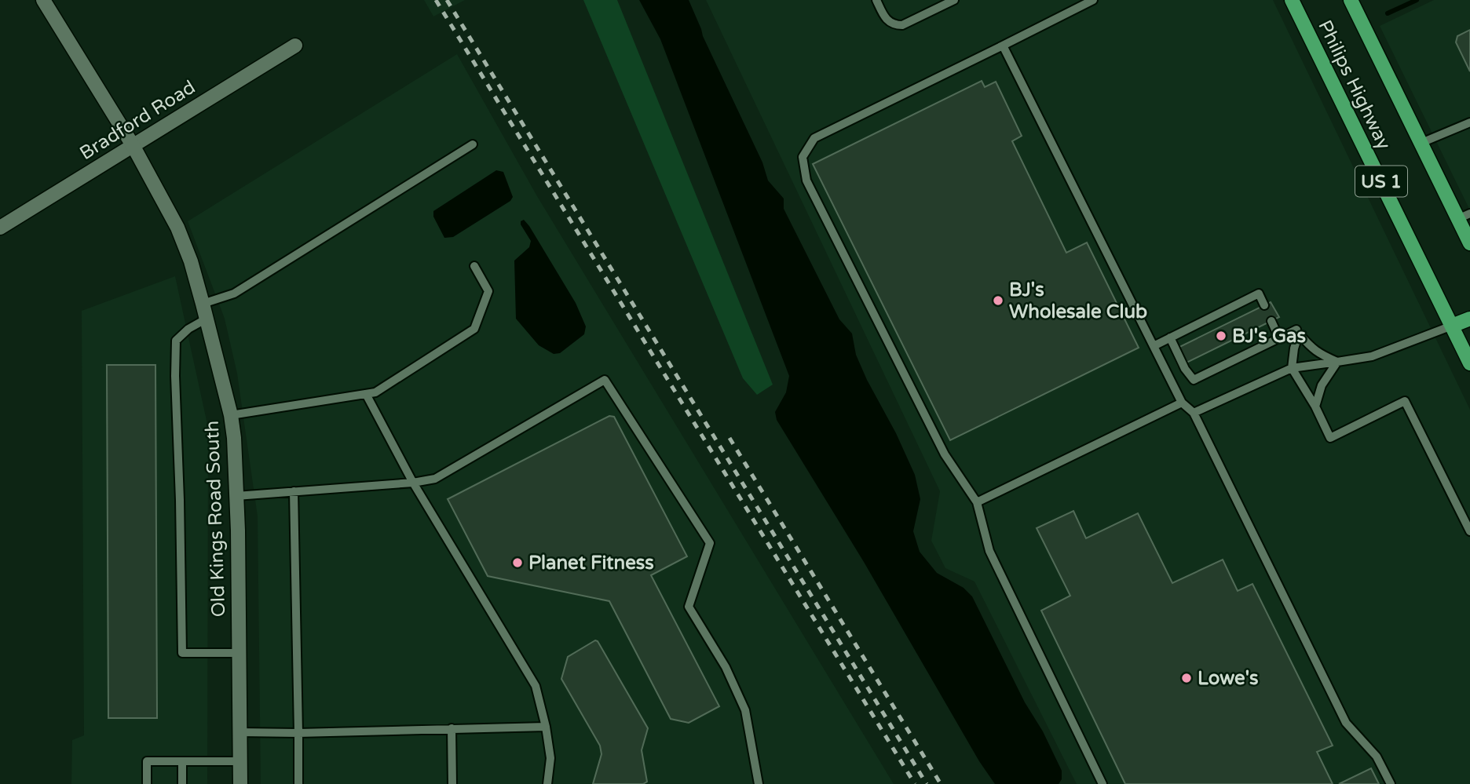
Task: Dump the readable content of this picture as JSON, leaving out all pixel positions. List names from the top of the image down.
{
  "streets": {
    "main road": ["Philips Highway", "US 1"],
    "street": ["Bradford Road", "Old Kings Road South"]
  },
  "crossings": [
    ["Bradford Road", "Old Kings Road South"]
  ],
  "places": [
    "BJ's Wholesale Club",
    "BJ's Gas",
    "Planet Fitness",
    "Lowe's"
  ]
}
